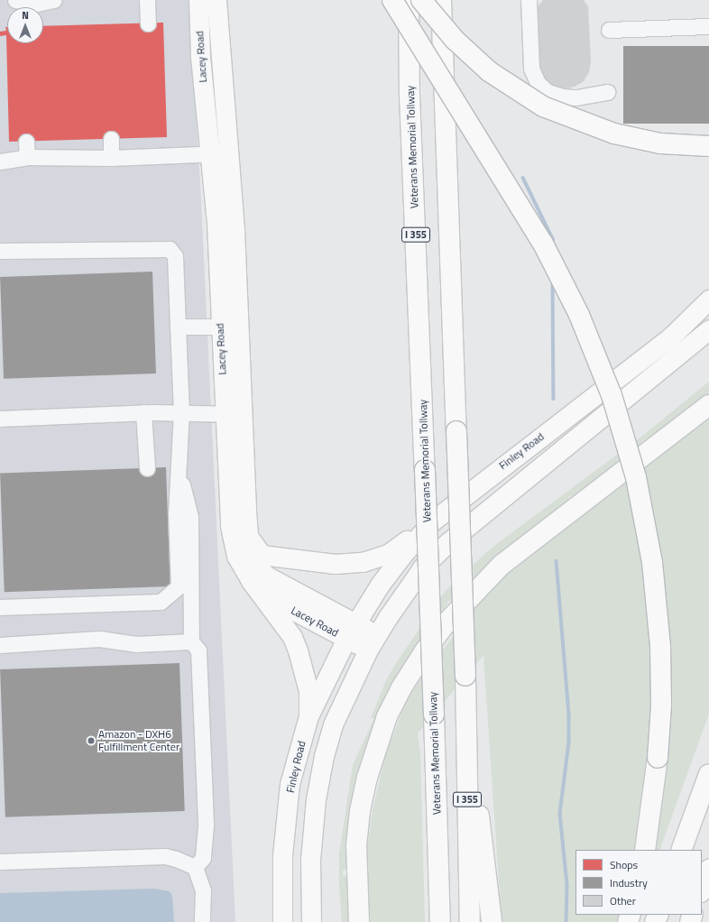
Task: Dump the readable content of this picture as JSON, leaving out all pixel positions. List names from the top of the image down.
{
  "streets": {
    "highway": ["Veterans Memorial Tollway", "I 355"],
    "main road": ["Lacey Road", "Finley Road"]
  },
  "crossings": [
    ["Lacey Road", "Finley Road"]
  ],
  "places": ["Amazon - DXH6 Fulfillment Center"],
  "legend": ["Shops", "Industry", "Other"],
  "north": "top"
}
